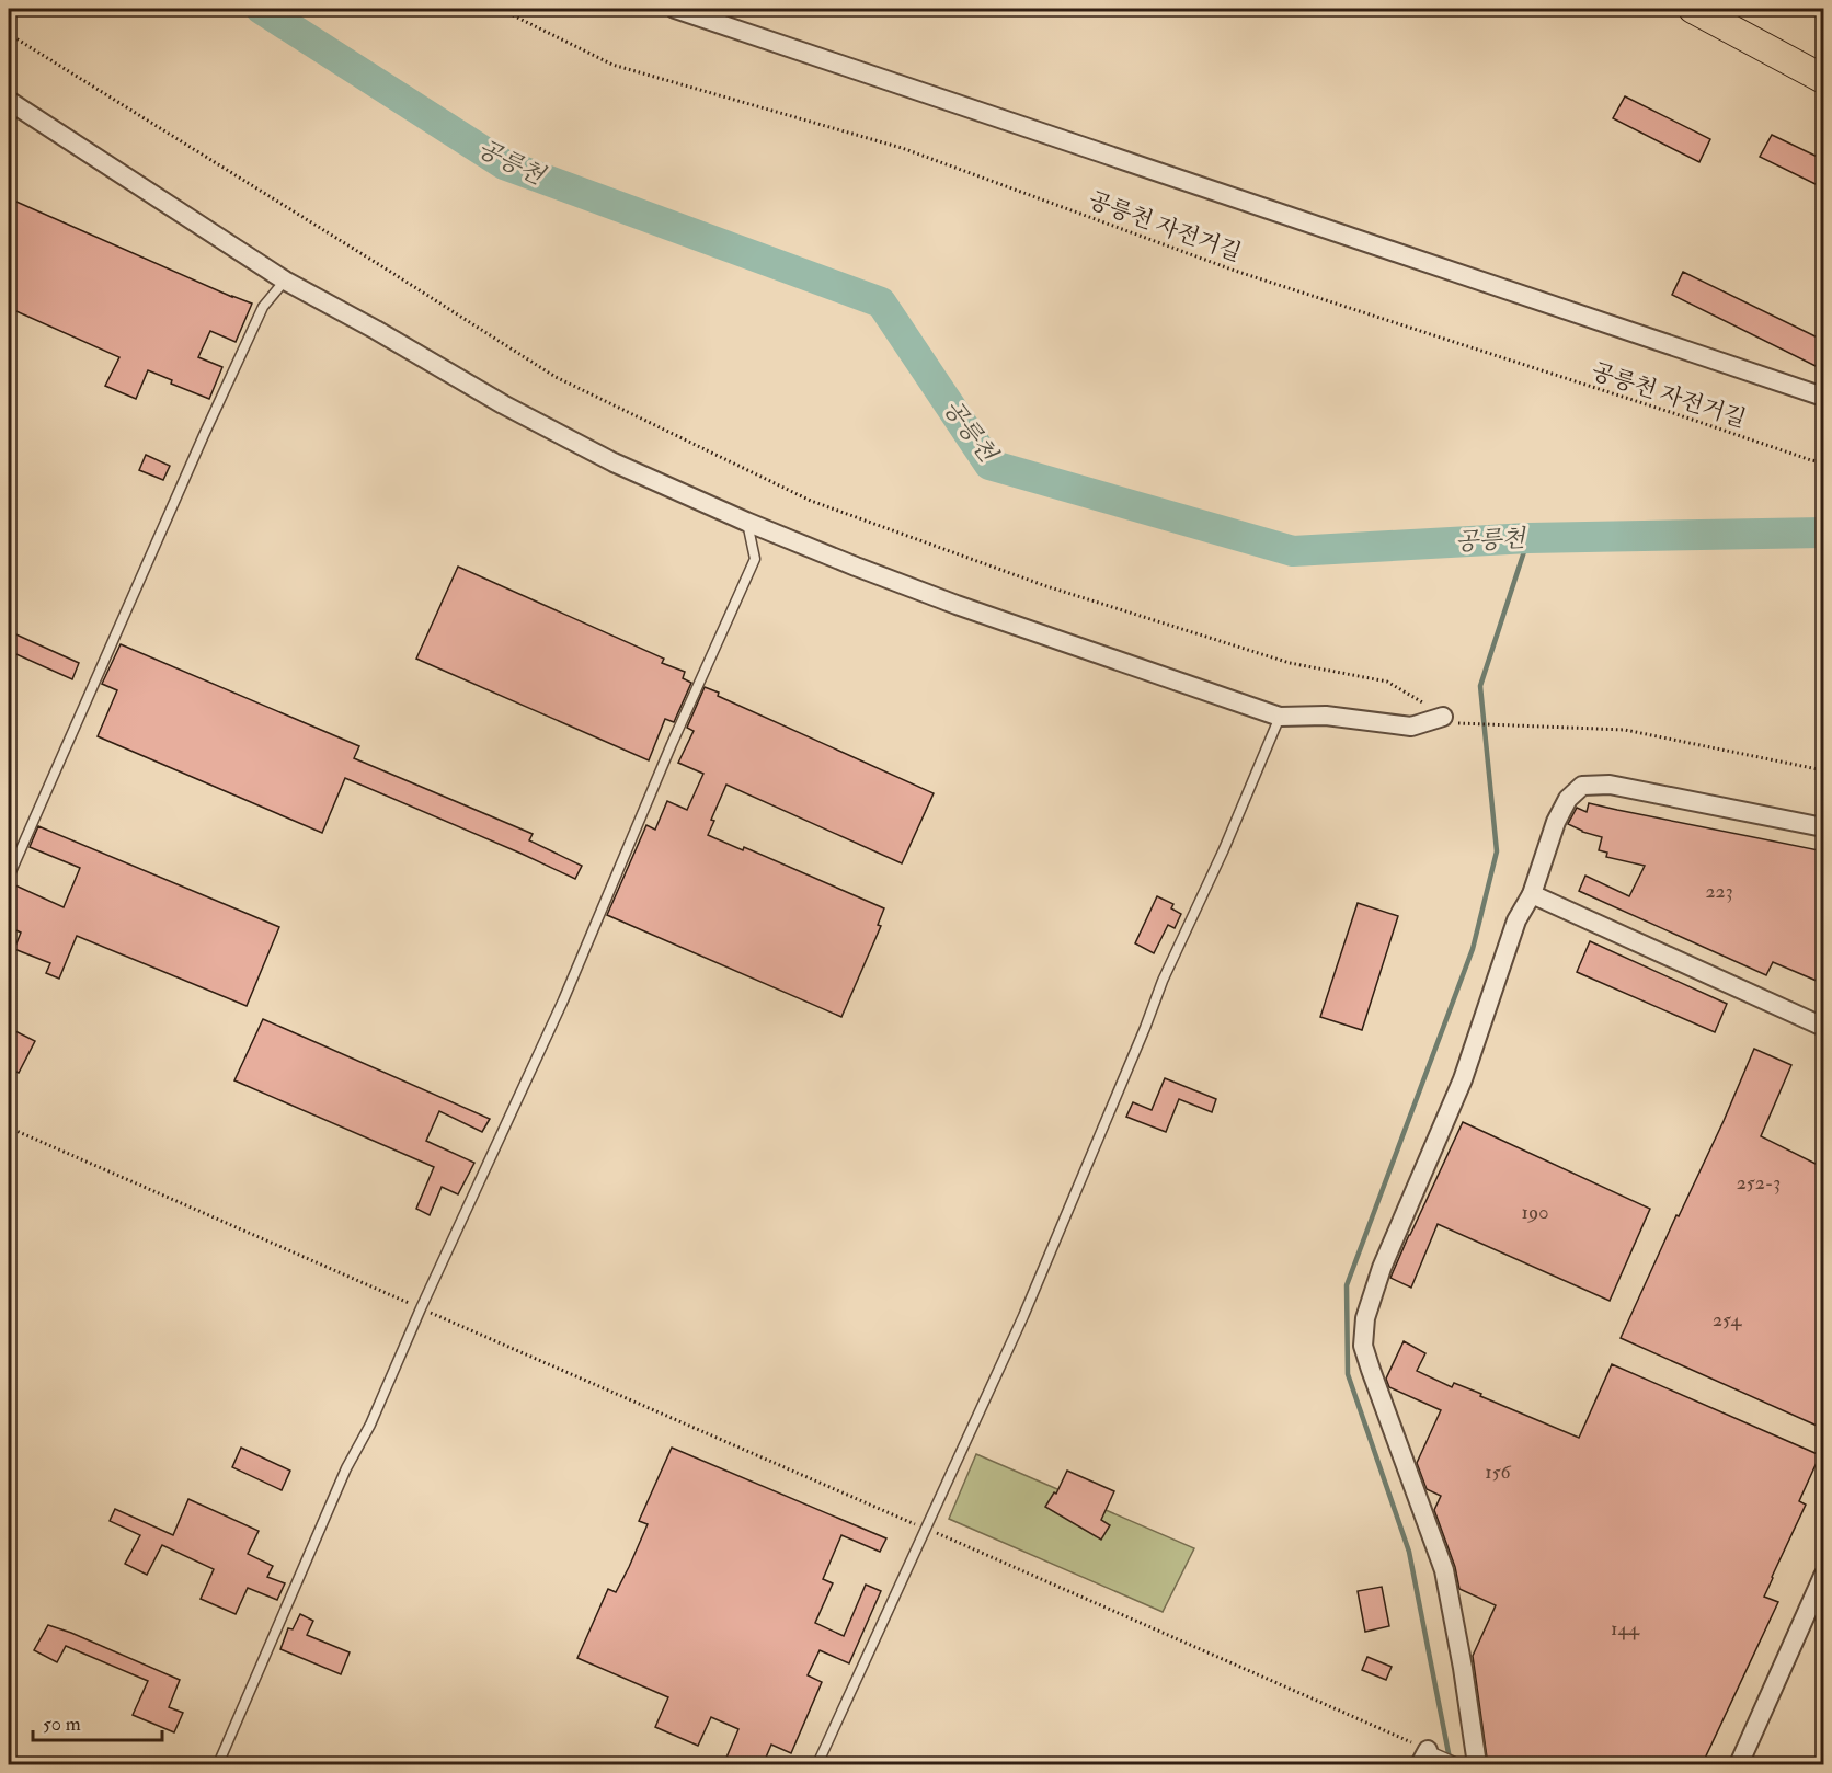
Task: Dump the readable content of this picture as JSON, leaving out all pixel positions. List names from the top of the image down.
{
  "streets": {
    "path": ["공릉천 자전거길"]
  },
  "water": ["공릉천"],
  "house_numbers": [
    "223",
    "252-3",
    "190",
    "254",
    "156",
    "144"
  ],
  "scale_bar": "50 m"
}
